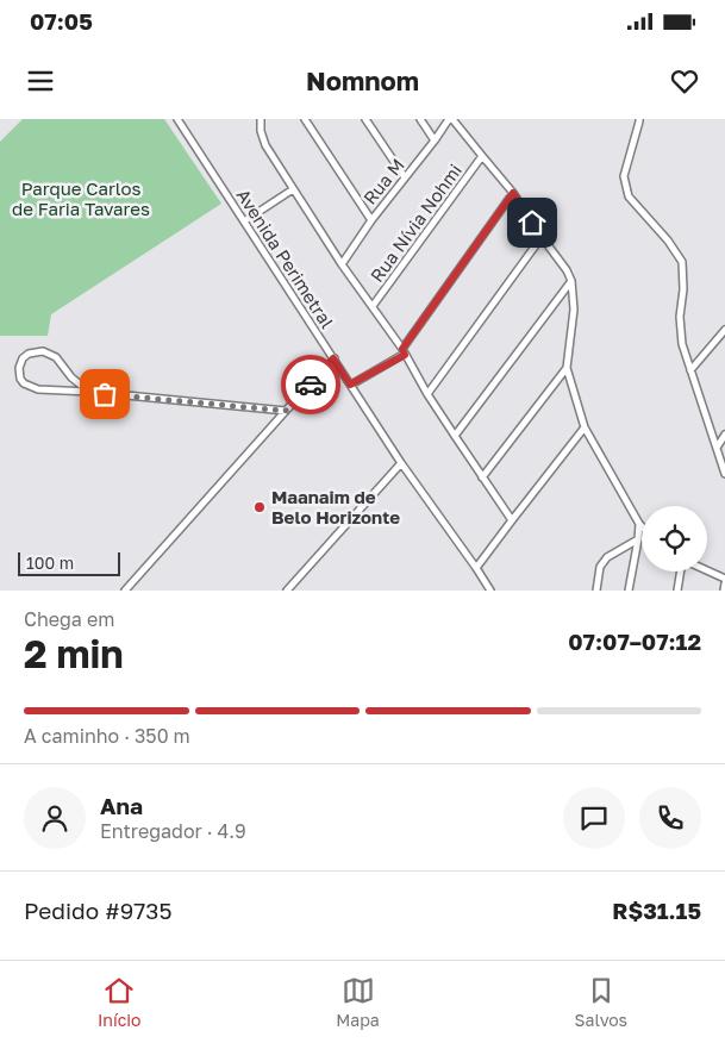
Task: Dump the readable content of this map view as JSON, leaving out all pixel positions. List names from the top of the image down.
{
  "streets": {
    "street": ["Rua M", "Rua Nívia Nohmi", "Avenida Perimetral"]
  },
  "parks": ["Parque Carlos de Faria Tavares"],
  "places": ["Maanaim de Belo Horizonte"],
  "scale_bar": "100 m",
  "page": {
    "status": "07:05",
    "header": "Nomnom",
    "scale": "100 m",
    "heading": ["2 min", "Chega em", "07:07–07:12"],
    "panel": [
      "Ana",
      "Entregador · 4.9",
      "Pedido #9735",
      "R$31.15"
    ],
    "bar": "A caminho · 350 m",
    "tabs": ["Início", "Mapa", "Salvos"]
  }
}
